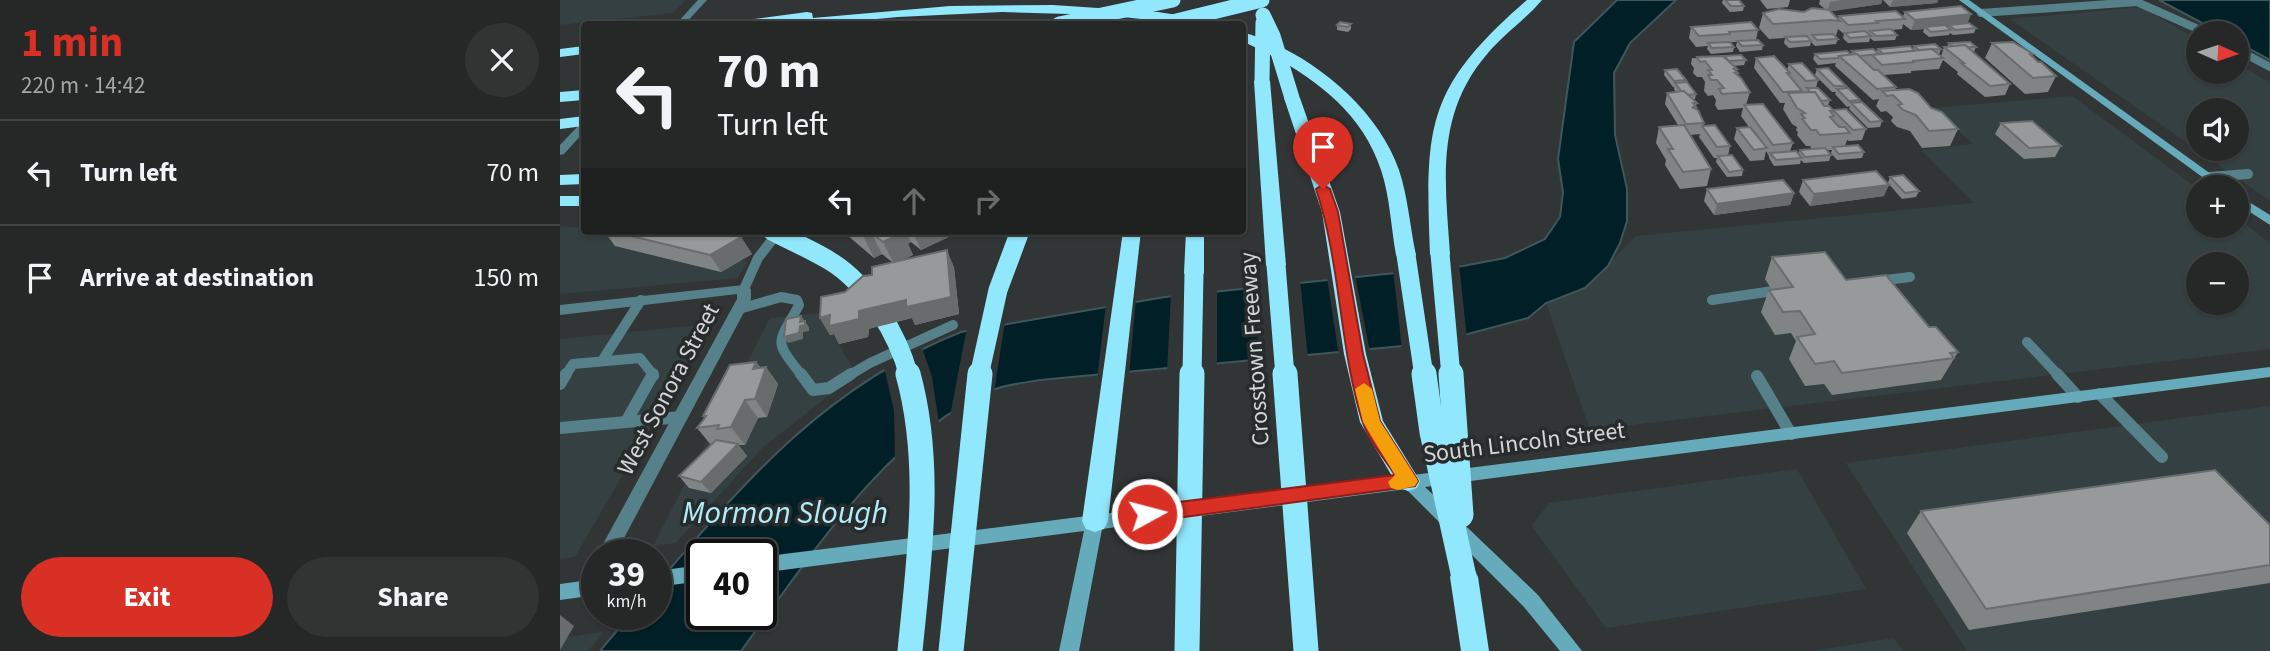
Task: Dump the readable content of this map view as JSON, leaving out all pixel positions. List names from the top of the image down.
{
  "streets": {
    "highway": ["Crosstown Freeway"],
    "street": ["West Sonora Street", "South Lincoln Street"]
  },
  "water": ["Mormon Slough"],
  "north": "right",
  "page": {
    "heading": ["1 min", "220 m · 14:42"],
    "map_buttons": ["+", "−"],
    "turn": ["70 m", "Turn left"],
    "list": [
      {
        "name": "Turn left",
        "value": "70 m"
      },
      {
        "name": "Arrive at destination",
        "value": "150 m"
      }
    ],
    "speed": "39 km/h",
    "limit": "40",
    "buttons": ["Exit", "Share"]
  }
}
